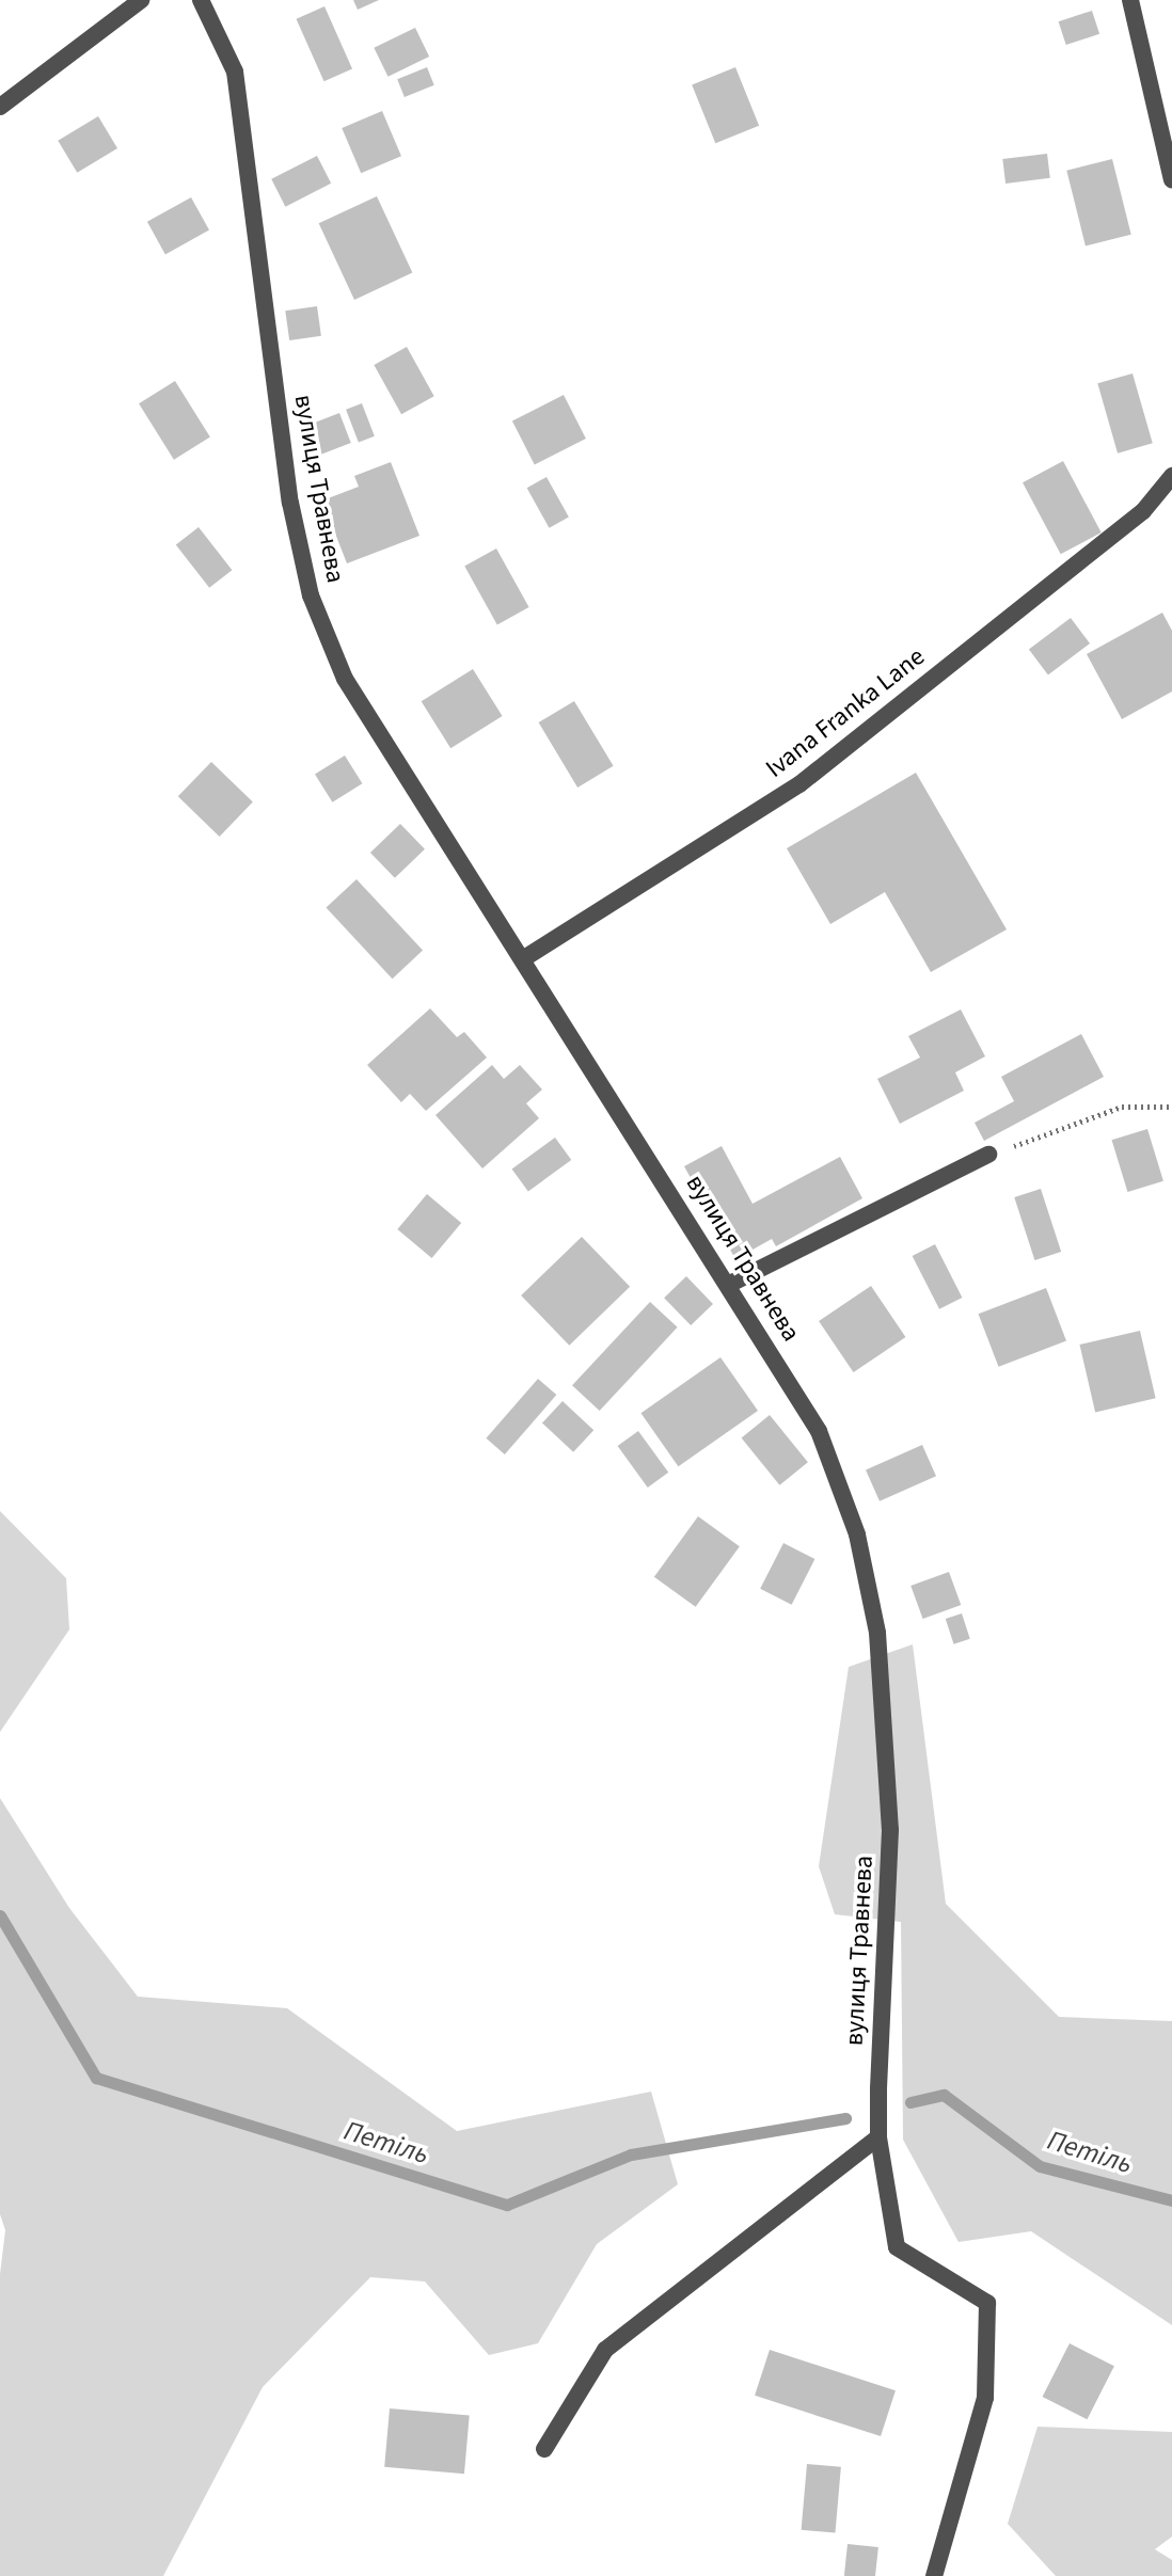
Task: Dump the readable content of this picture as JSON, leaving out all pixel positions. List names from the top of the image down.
{
  "streets": {
    "street": ["вулиця Травнева", "Ivana Franka Lane"]
  },
  "crossings": [
    ["вулиця Травнева", "Ivana Franka Lane"]
  ],
  "water": ["Петіль"]
}
